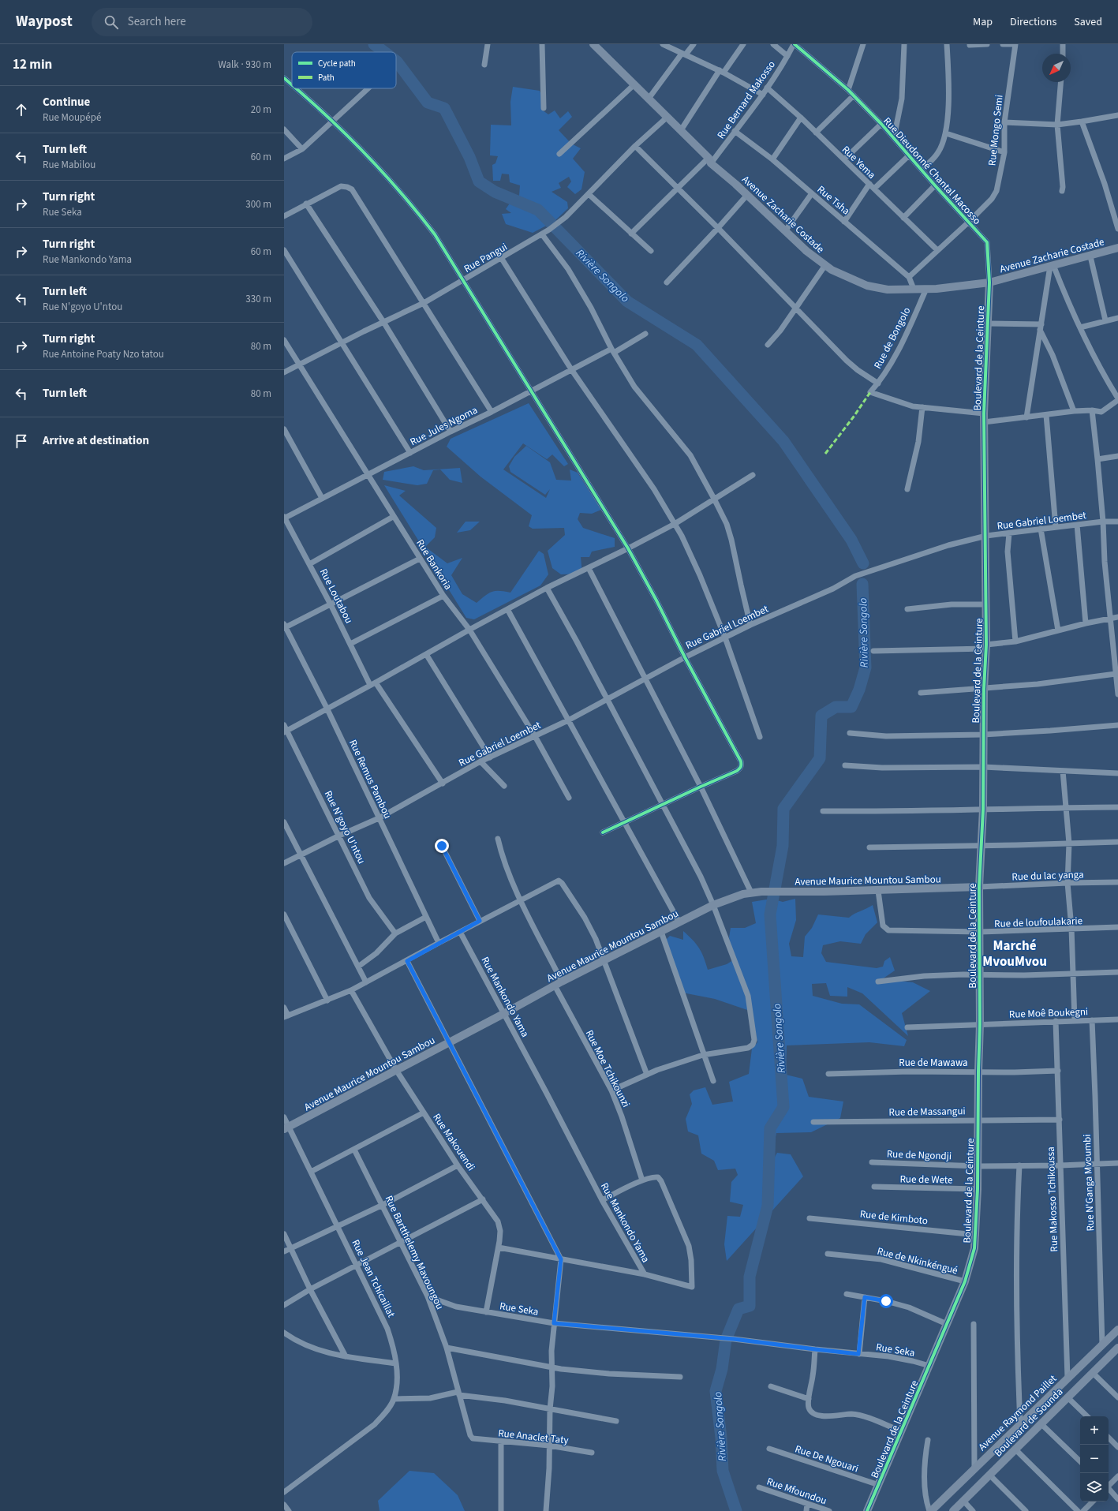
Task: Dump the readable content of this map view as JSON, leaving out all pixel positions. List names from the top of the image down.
{
  "streets": {
    "street": [
      "Rue Bernard Makosso",
      "Rue Mongo Semi",
      "Rue Yema",
      "Rue Dieudonné Chantal Macosso",
      "Rue Tsha",
      "Avenue Zacharie Costade",
      "Rue Pangui",
      "Rue de Bongolo",
      "Boulevard de la Ceinture",
      "Rue Jules Ngoma",
      "Rue Gabriel Loembet",
      "Rue Bankoria",
      "Rue Loutabou",
      "Rue Remus Pambou",
      "Rue N'goyo U'ntou",
      "Rue du lac yanga",
      "Avenue Maurice Mountou Sambou",
      "Rue de loufoulakarie",
      "Rue Mankondo Yama",
      "Rue Moê Boukegni",
      "Rue de Mawawa",
      "Rue Moe Tchikounzi",
      "Rue de Massangui",
      "Rue Makouendi",
      "Rue de Ngondji",
      "Rue de Wete",
      "Rue N'Ganga Mvoumbi",
      "Rue Makosso Tchikoussa",
      "Rue de Kimboto",
      "Rue Bartthelemy Mavoungou",
      "Rue de Nkinkéngué",
      "Rue Jean Tchicaillat",
      "Rue Seka",
      "Avenue Raymond Paillet",
      "Boulevard de Sounda",
      "Rue Anaclet Taty",
      "Rue De Ngouari",
      "Rue Mfoundou"
    ]
  },
  "crossings": [
    ["Rue Bernard Makosso", "Rue Yema"],
    ["Rue Bernard Makosso", "Rue Dieudonné Chantal Macosso"],
    ["Rue Bernard Makosso", "Rue Tsha"],
    ["Rue Bernard Makosso", "Avenue Zacharie Costade"],
    ["Rue Mongo Semi", "Rue Yema"],
    ["Rue Mongo Semi", "Rue Dieudonné Chantal Macosso"],
    ["Rue Mongo Semi", "Rue Tsha"],
    ["Rue Dieudonné Chantal Macosso", "Avenue Zacharie Costade"],
    ["Rue Dieudonné Chantal Macosso", "Boulevard de la Ceinture"],
    ["Rue Tsha", "Avenue Zacharie Costade"],
    ["Avenue Zacharie Costade", "Rue Pangui"],
    ["Avenue Zacharie Costade", "Rue de Bongolo"],
    ["Avenue Zacharie Costade", "Boulevard de la Ceinture"],
    ["Rue Pangui", "Rue Bankoria"],
    ["Boulevard de la Ceinture", "Rue Gabriel Loembet"],
    ["Boulevard de la Ceinture", "Rue du lac yanga"],
    ["Boulevard de la Ceinture", "Avenue Maurice Mountou Sambou"],
    ["Boulevard de la Ceinture", "Rue de loufoulakarie"],
    ["Boulevard de la Ceinture", "Rue Moê Boukegni"],
    ["Boulevard de la Ceinture", "Rue de Mawawa"],
    ["Boulevard de la Ceinture", "Rue de Massangui"],
    ["Boulevard de la Ceinture", "Rue de Ngondji"],
    ["Boulevard de la Ceinture", "Rue de Wete"],
    ["Boulevard de la Ceinture", "Rue de Kimboto"],
    ["Boulevard de la Ceinture", "Rue de Nkinkéngué"],
    ["Boulevard de la Ceinture", "Rue Seka"],
    ["Boulevard de la Ceinture", "Rue De Ngouari"],
    ["Rue Jules Ngoma", "Rue Bankoria"],
    ["Rue Jules Ngoma", "Rue Loutabou"],
    ["Rue Gabriel Loembet", "Rue Bankoria"],
    ["Rue Gabriel Loembet", "Rue Loutabou"],
    ["Rue Gabriel Loembet", "Rue Remus Pambou"],
    ["Rue Gabriel Loembet", "Rue N'goyo U'ntou"],
    ["Rue du lac yanga", "Avenue Maurice Mountou Sambou"],
    ["Avenue Maurice Mountou Sambou", "Rue de loufoulakarie"],
    ["Avenue Maurice Mountou Sambou", "Rue Mankondo Yama"],
    ["Avenue Maurice Mountou Sambou", "Rue Moe Tchikounzi"],
    ["Avenue Maurice Mountou Sambou", "Rue Makouendi"],
    ["Avenue Maurice Mountou Sambou", "Rue Jean Tchicaillat"],
    ["Rue Mankondo Yama", "Rue Makouendi"],
    ["Rue Moê Boukegni", "Rue N'Ganga Mvoumbi"],
    ["Rue Moê Boukegni", "Rue Makosso Tchikoussa"],
    ["Rue de Mawawa", "Rue Makosso Tchikoussa"],
    ["Rue de Massangui", "Rue Makosso Tchikoussa"],
    ["Rue Makouendi", "Rue Seka"],
    ["Rue de Ngondji", "Rue N'Ganga Mvoumbi"],
    ["Rue de Ngondji", "Rue Makosso Tchikoussa"],
    ["Rue N'Ganga Mvoumbi", "Avenue Raymond Paillet"],
    ["Rue Makosso Tchikoussa", "Avenue Raymond Paillet"],
    ["Rue Bartthelemy Mavoungou", "Rue Seka"],
    ["Rue Bartthelemy Mavoungou", "Rue Anaclet Taty"]
  ],
  "districts": ["Marché MvouMvou"],
  "water": ["Rivière Songolo"],
  "legend": ["Cycle path", "Path"],
  "north": "bottom left",
  "page": {
    "header": "Waypost",
    "search": "Search here",
    "nav": ["Map", "Directions", "Saved"],
    "heading": ["12 min", "Walk · 930 m"],
    "list": [
      ["Continue", "Rue Moupépé", "20 m"],
      ["Turn left", "Rue Mabilou", "60 m"],
      ["Turn right", "Rue Seka", "300 m"],
      ["Turn right", "Rue Mankondo Yama", "60 m"],
      ["Turn left", "Rue N'goyo U'ntou", "330 m"],
      ["Turn right", "Rue Antoine Poaty Nzo tatou", "80 m"],
      ["Turn left", "80 m"],
      "Arrive at destination"
    ],
    "map_buttons": ["+", "−"]
  }
}
